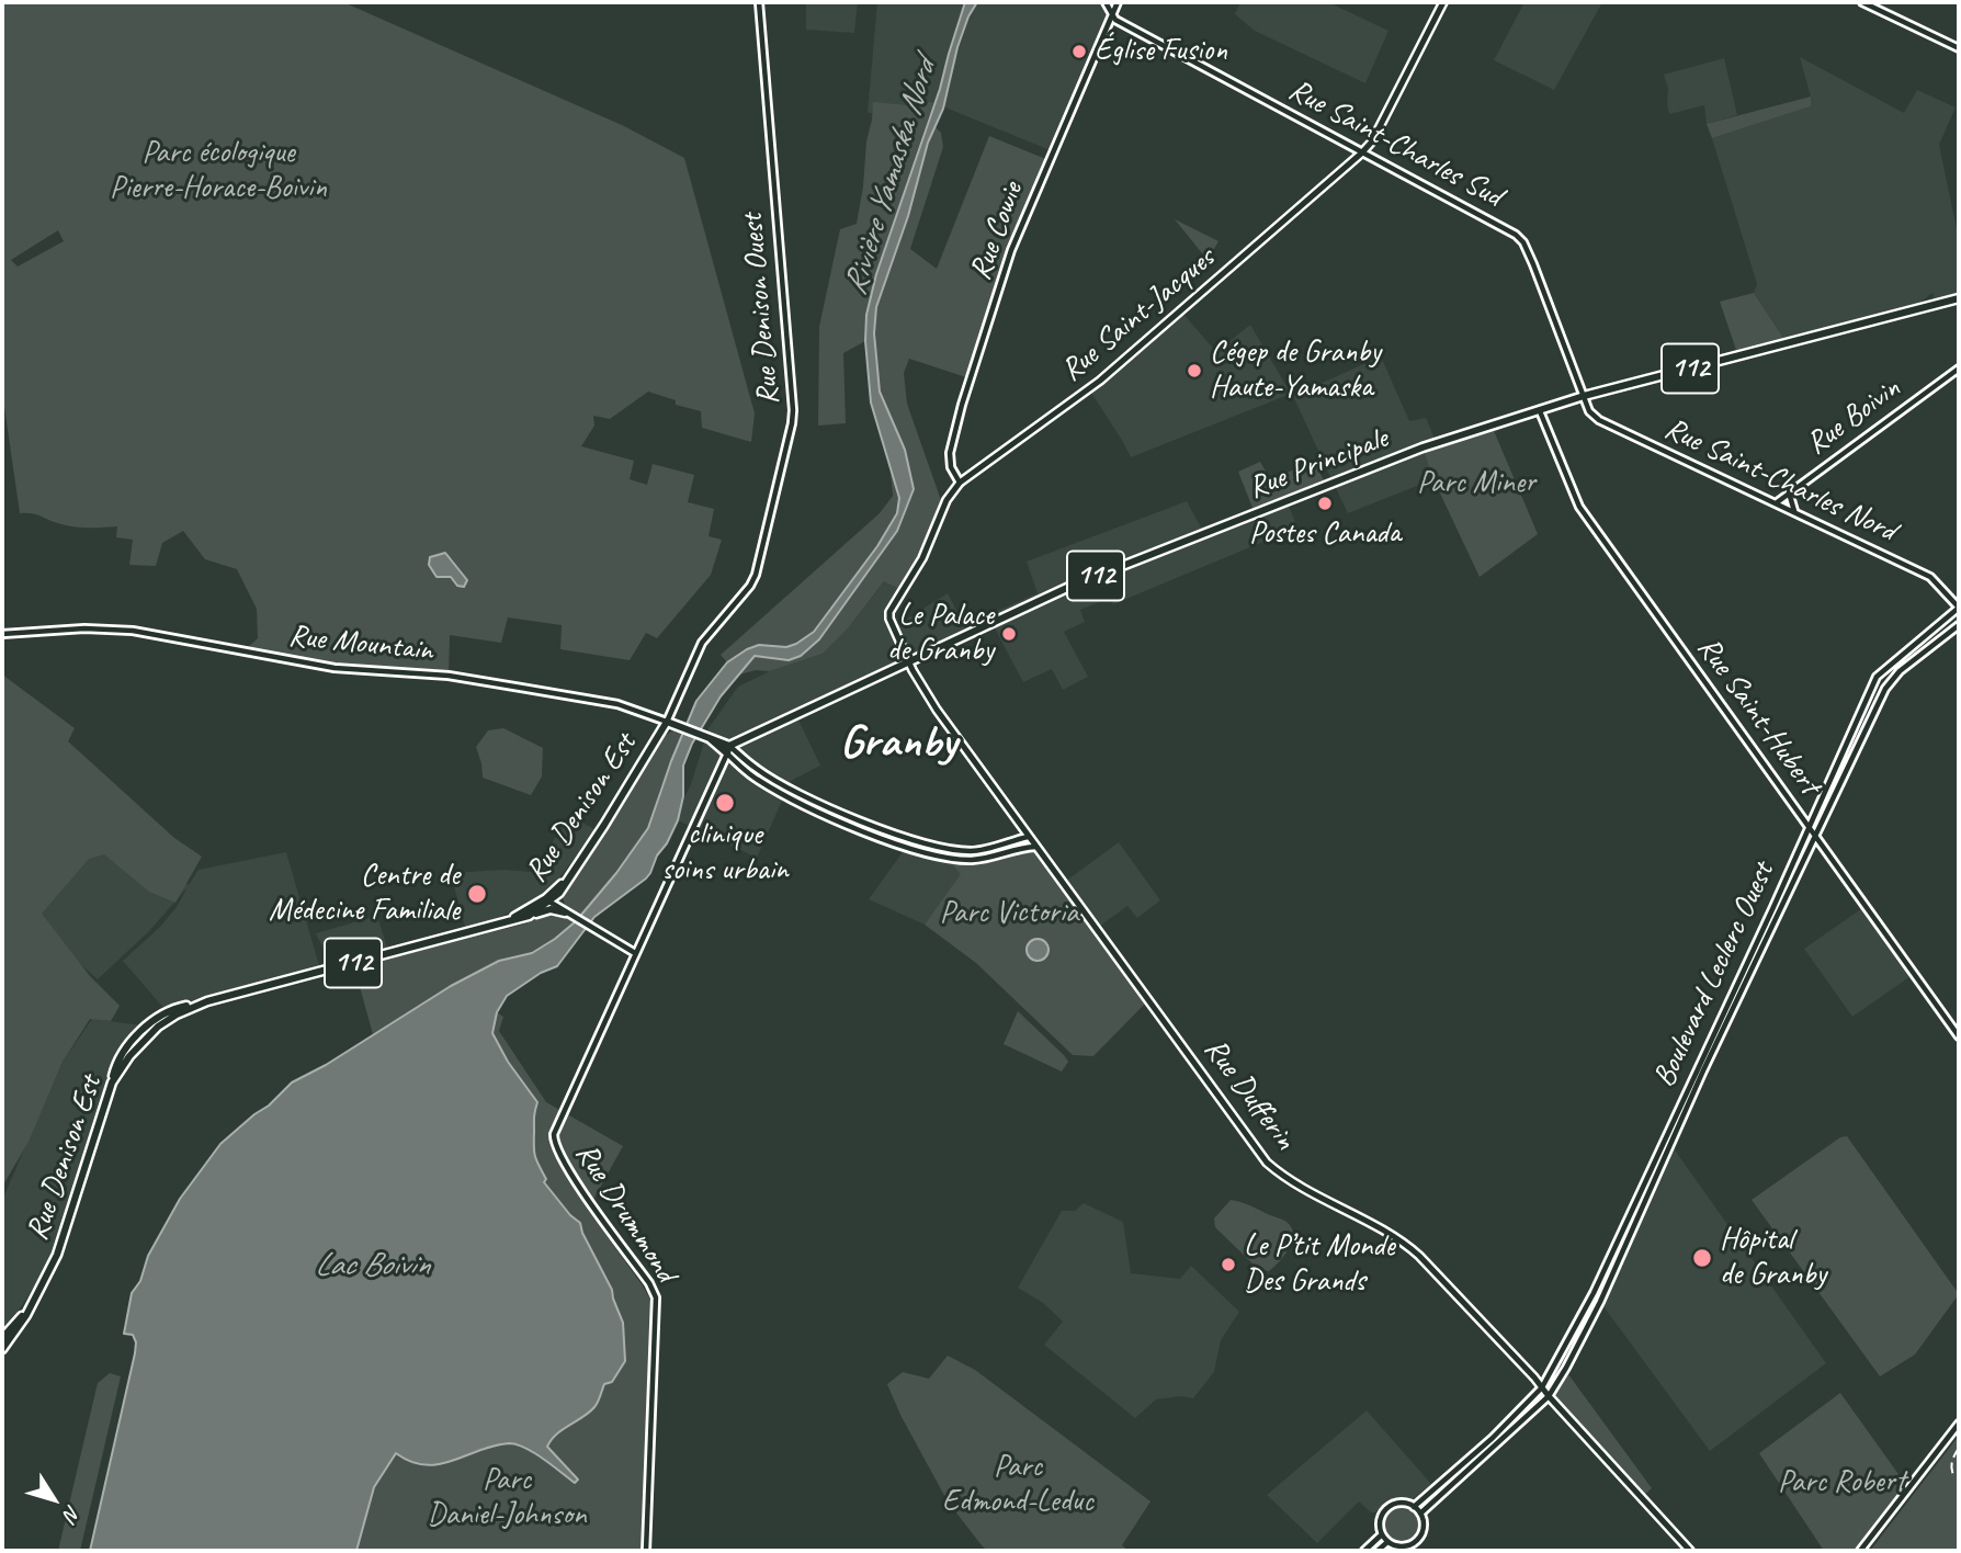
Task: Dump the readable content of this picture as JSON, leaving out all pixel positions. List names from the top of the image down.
{
  "streets": {
    "main road": [
      "Rue Saint-Jacques",
      "112",
      "Rue Principale",
      "Rue Mountain",
      "Rue Denison Est",
      "Rue Dufferin"
    ],
    "street": [
      "Rue Saint-Charles Sud",
      "Rue Cowie",
      "Rue Denison Ouest",
      "Rue Boivin",
      "Rue Saint-Charles Nord",
      "Rue Saint-Hubert",
      "Boulevard Leclerc Ouest",
      "Rue Drummond"
    ]
  },
  "crossings": [
    ["Rue Saint-Charles Sud", "Rue Cowie"],
    ["Rue Saint-Charles Sud", "Rue Saint-Jacques"],
    ["Rue Saint-Charles Sud", "Rue Principale"],
    ["Rue Saint-Charles Sud", "Rue Saint-Charles Nord"],
    ["Rue Cowie", "Rue Saint-Jacques"],
    ["Rue Denison Ouest", "Rue Mountain"],
    ["Rue Denison Ouest", "Rue Denison Est"],
    ["Rue Saint-Jacques", "Rue Principale"],
    ["Rue Saint-Jacques", "Rue Dufferin"],
    ["Rue Boivin", "Rue Saint-Charles Nord"],
    ["Rue Principale", "Rue Saint-Charles Nord"],
    ["Rue Principale", "Rue Mountain"],
    ["Rue Principale", "Rue Saint-Hubert"],
    ["Rue Principale", "Rue Dufferin"],
    ["Rue Principale", "Rue Drummond"],
    ["Rue Saint-Charles Nord", "Boulevard Leclerc Ouest"],
    ["Rue Mountain", "Rue Denison Est"],
    ["Rue Mountain", "Rue Drummond"],
    ["Rue Saint-Hubert", "Boulevard Leclerc Ouest"],
    ["Boulevard Leclerc Ouest", "Rue Dufferin"]
  ],
  "districts": ["Granby"],
  "water": ["Rivière Yamaska Nord", "Lac Boivin"],
  "parks": [
    "Parc écologique Pierre-Horace-Boivin",
    "Parc Miner",
    "Parc Victoria",
    "Parc Edmond-Leduc",
    "Parc Daniel-Johnson",
    "Parc Robert"
  ],
  "places": [
    "Église Fusion",
    "Cégep de Granby Haute-Yamaska",
    "Postes Canada",
    "Le Palace de Granby",
    "clinique soins urbain",
    "Centre de Médecine Familiale",
    "Hôpital de Granby",
    "Le P’tit Monde Des Grands"
  ],
  "north": "bottom right"
}
